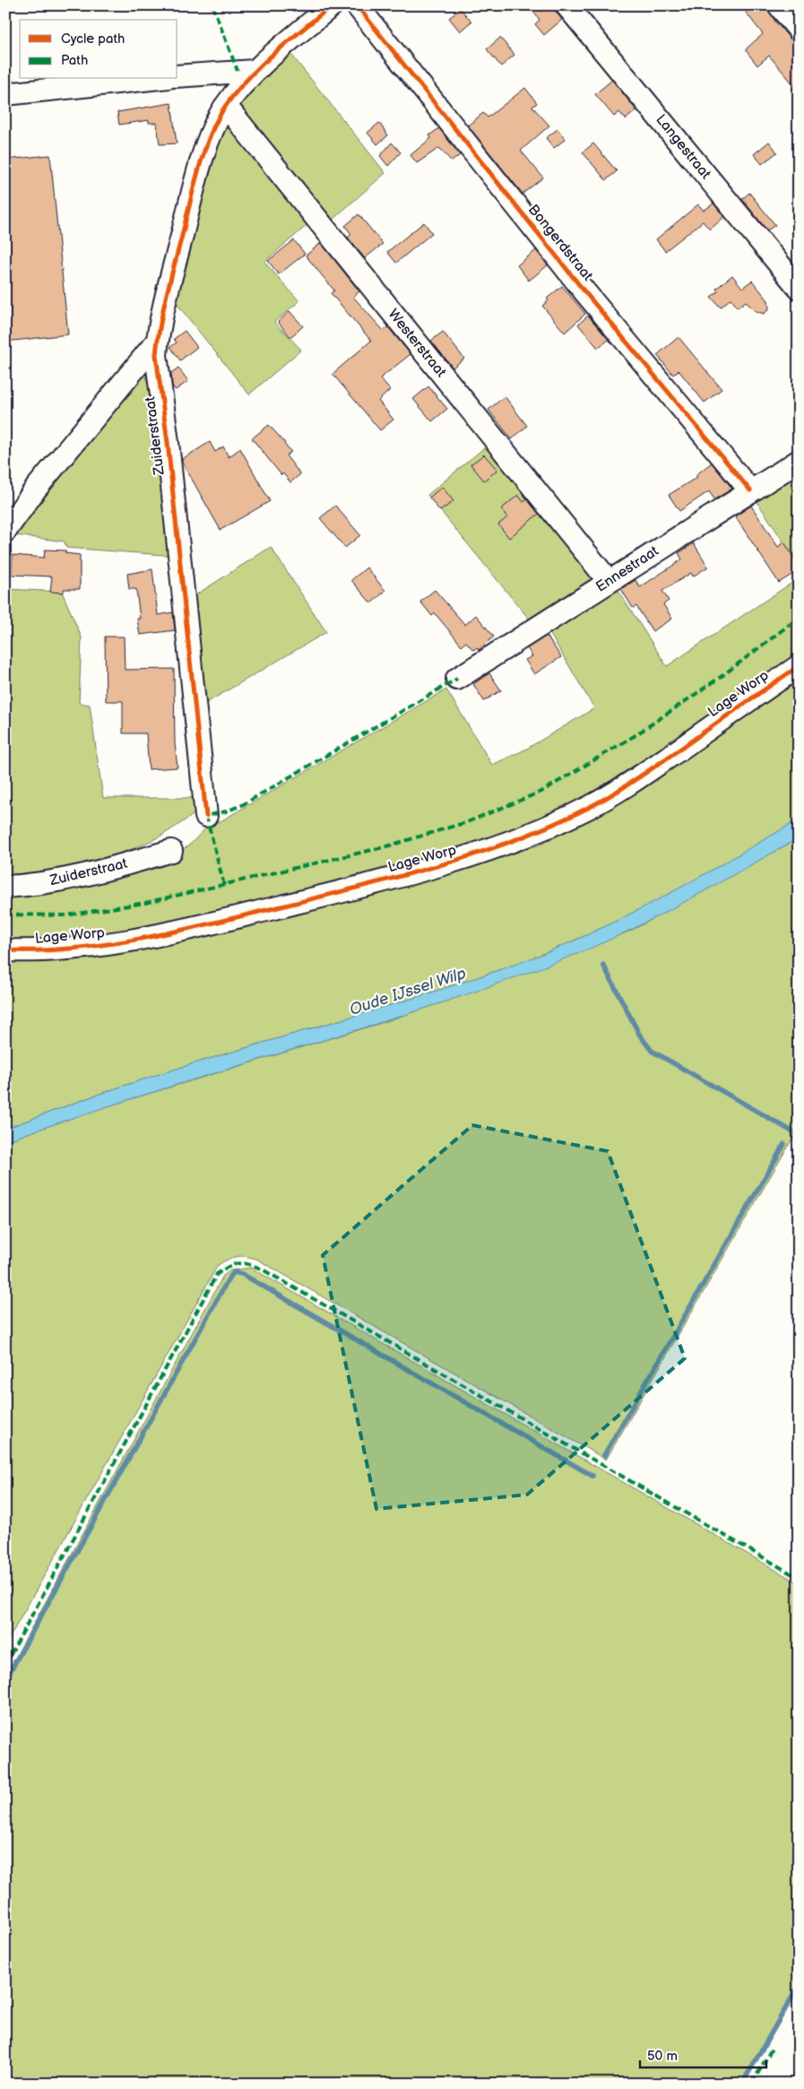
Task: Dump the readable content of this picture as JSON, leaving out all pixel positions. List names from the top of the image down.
{
  "streets": {
    "street": [
      "Langestraat",
      "Bongerdstraat",
      "Westerstraat",
      "Zuiderstraat",
      "Ennestraat",
      "Lage Worp"
    ]
  },
  "crossings": [
    ["Bongerdstraat", "Ennestraat"],
    ["Westerstraat", "Zuiderstraat"],
    ["Westerstraat", "Ennestraat"]
  ],
  "water": ["Oude IJssel Wilp"],
  "legend": ["Cycle path", "Path"],
  "scale_bar": "50 m"
}
